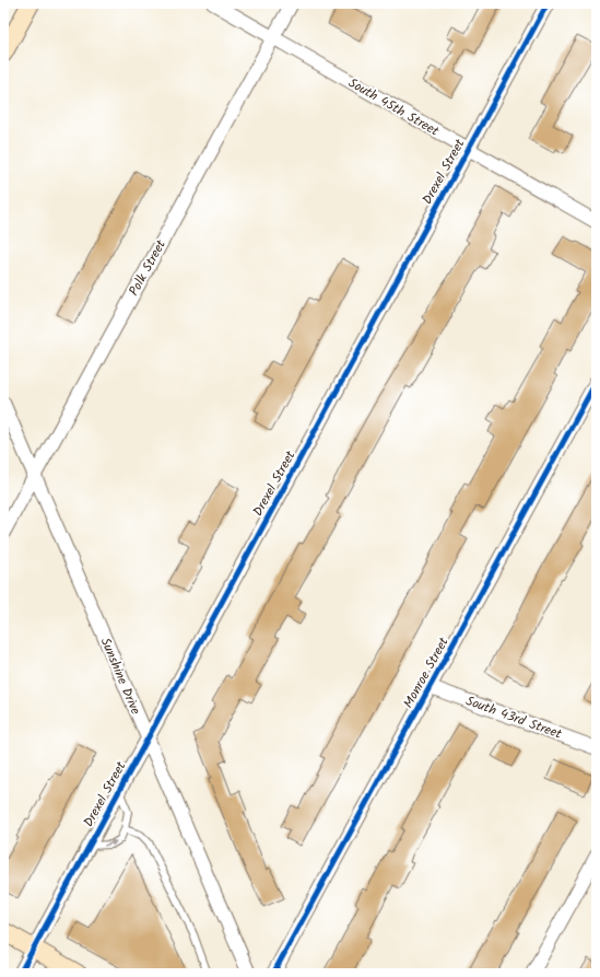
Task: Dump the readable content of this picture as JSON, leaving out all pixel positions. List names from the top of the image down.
{
  "streets": {
    "street": [
      "South 45th Street",
      "Drexel Street",
      "Polk Street",
      "Monroe Street",
      "Sunshine Drive",
      "South 43rd Street"
    ]
  },
  "crossings": [
    ["South 45th Street", "Drexel Street"],
    ["South 45th Street", "Polk Street"],
    ["Drexel Street", "Sunshine Drive"],
    ["Polk Street", "Sunshine Drive"],
    ["Monroe Street", "South 43rd Street"]
  ]
}
